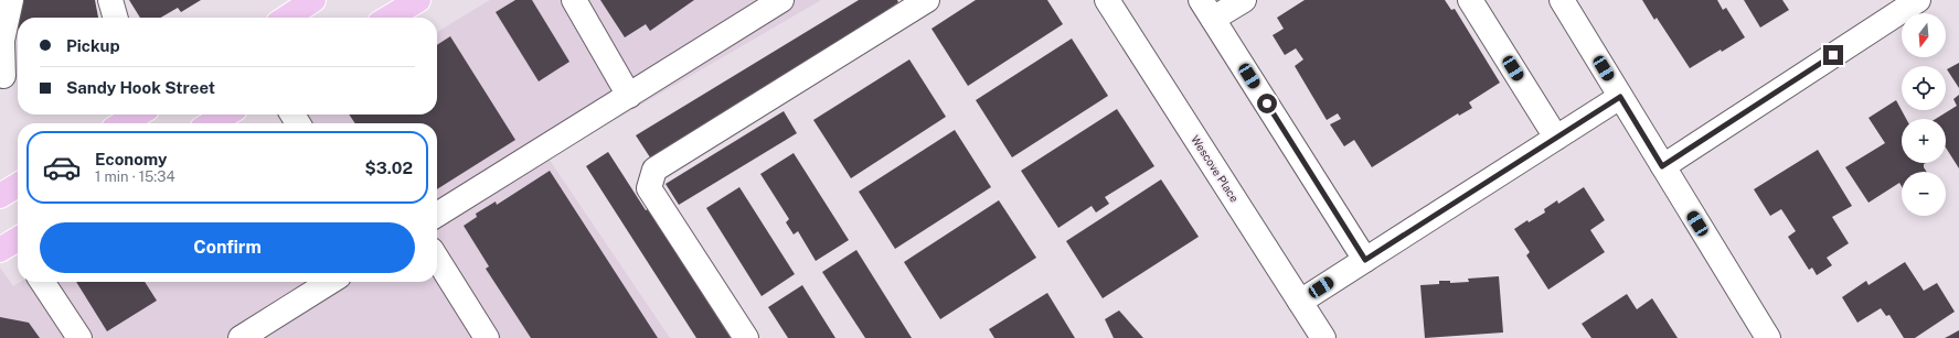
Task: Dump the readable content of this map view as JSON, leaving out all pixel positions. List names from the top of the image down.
{
  "streets": {
    "street": ["Wescove Place"]
  },
  "north": "bottom",
  "page": {
    "map_buttons": ["+", "−"],
    "banner": ["Pickup", "Sandy Hook Street"],
    "list": [
      {
        "name": "Economy",
        "note": "1 min · 15:34",
        "value": "$3.02"
      }
    ],
    "buttons": "Confirm"
  }
}
